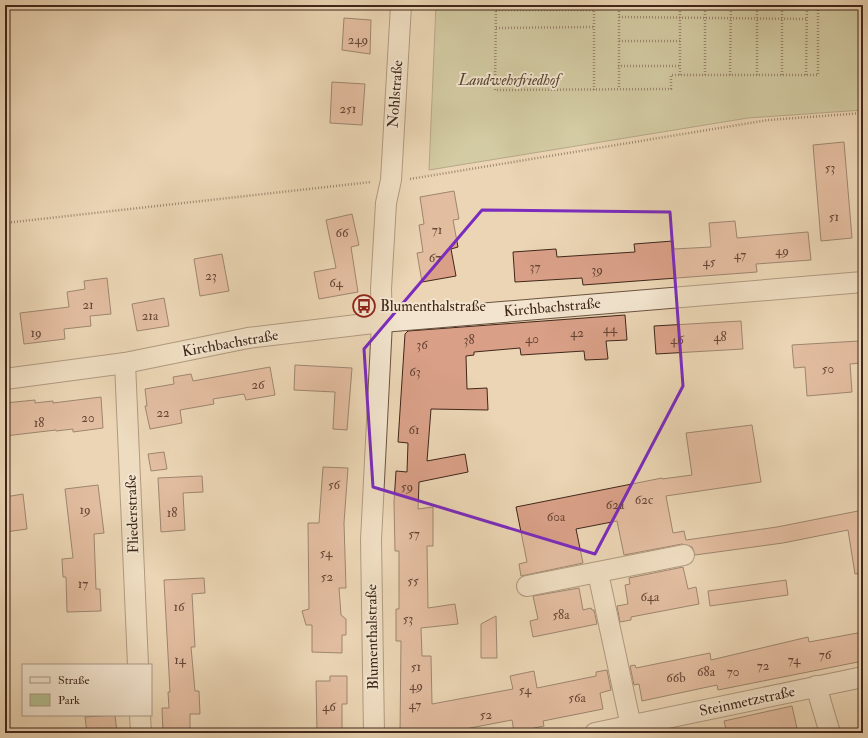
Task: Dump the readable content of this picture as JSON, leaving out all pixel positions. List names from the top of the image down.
{
  "streets": {
    "street": [
      "Nohlstraße",
      "Kirchbachstraße",
      "Fliederstraße",
      "Blumenthalstraße",
      "Steinmetzstraße"
    ]
  },
  "crossings": [
    ["Nohlstraße", "Blumenthalstraße"],
    ["Kirchbachstraße", "Fliederstraße"],
    ["Kirchbachstraße", "Blumenthalstraße"]
  ],
  "parks": ["Landwehrfriedhof"],
  "places": {
    "bus stop": ["Blumenthalstraße"]
  },
  "house_numbers": [
    "249",
    "251",
    "53",
    "51",
    "71",
    "66",
    "49",
    "47",
    "67",
    "45",
    "37",
    "39",
    "23",
    "64",
    "21",
    "21a",
    "44",
    "19",
    "42",
    "48",
    "40",
    "38",
    "46",
    "36",
    "50",
    "63",
    "26",
    "22",
    "20",
    "18",
    "61",
    "56",
    "59",
    "62c",
    "62a",
    "19",
    "18",
    "60a",
    "57",
    "54",
    "52",
    "55",
    "17",
    "64a",
    "16",
    "58a",
    "53",
    "76",
    "14",
    "74",
    "72",
    "51",
    "68a",
    "70",
    "66b",
    "49",
    "54",
    "56a",
    "47",
    "46",
    "52"
  ],
  "legend": ["Straße", "Park"]
}
